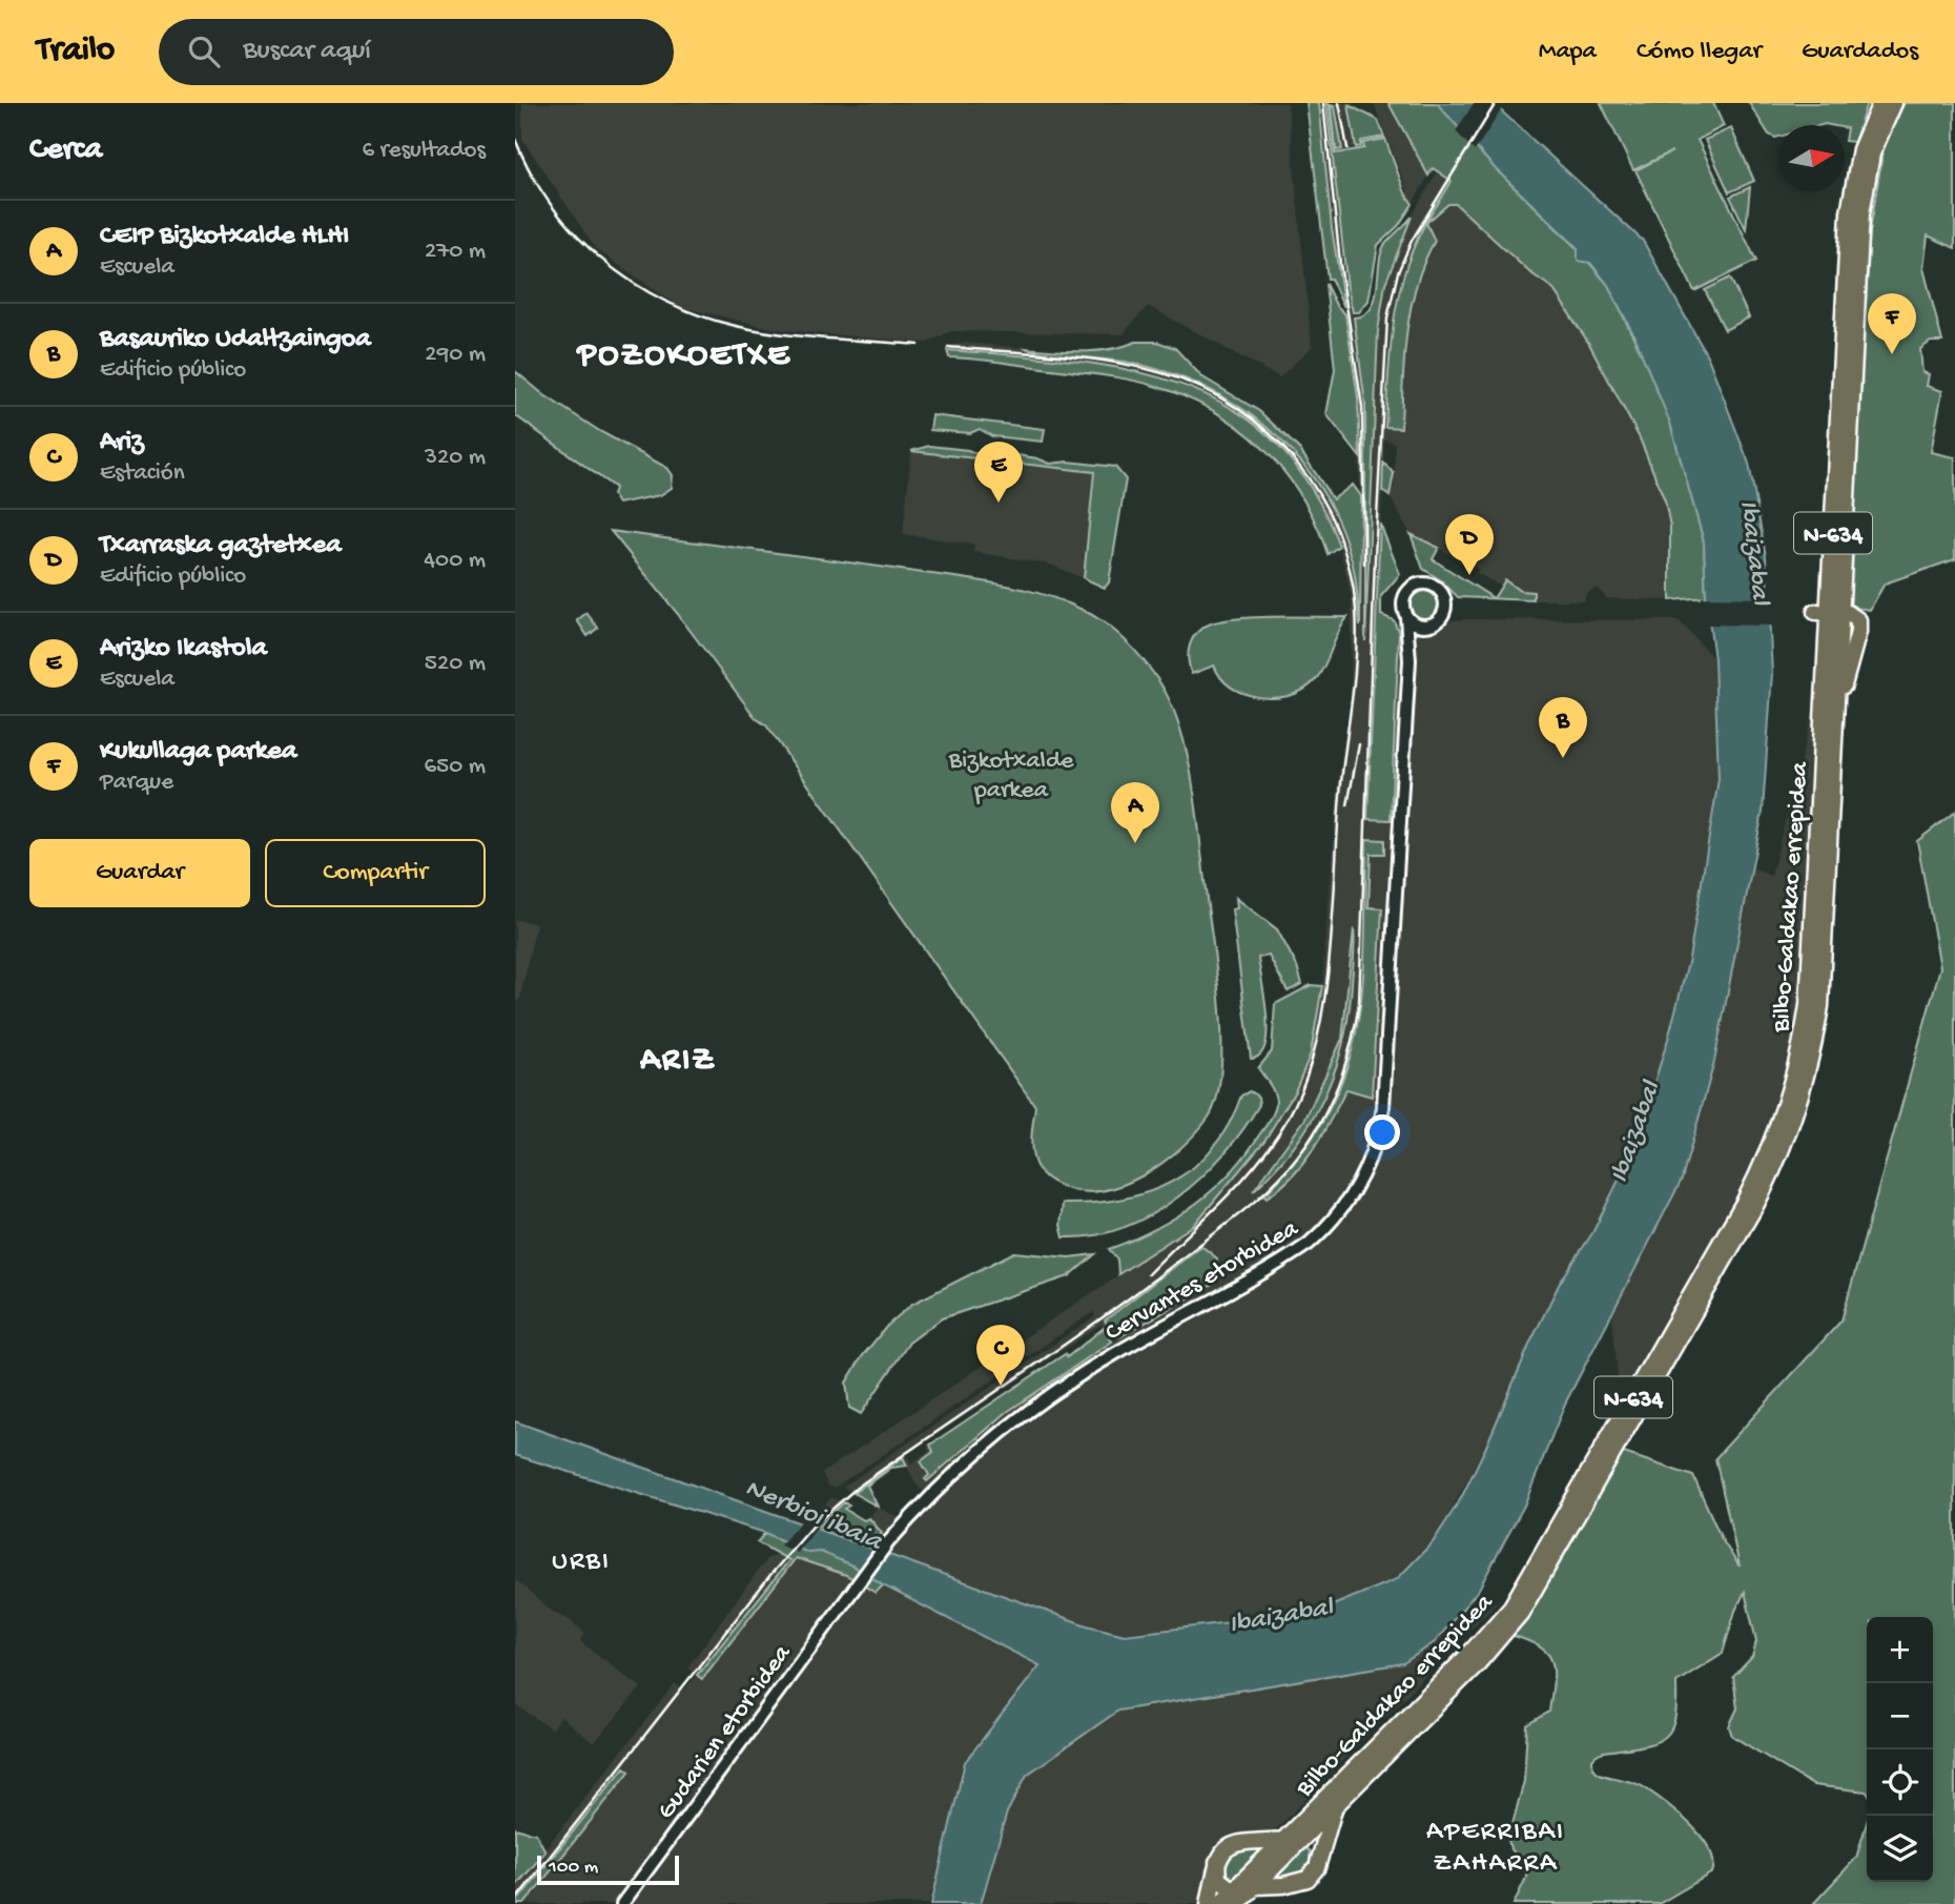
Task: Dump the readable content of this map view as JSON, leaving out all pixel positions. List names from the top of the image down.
{
  "streets": {
    "highway": ["N-634", "Bilbo-Galdakao errepidea"],
    "street": ["Cervantes etorbidea", "Gudarien etorbidea"]
  },
  "crossings": [
    ["Cervantes etorbidea", "Gudarien etorbidea"]
  ],
  "districts": [
    "POZOKOETXE",
    "ARIZ",
    "URBI",
    "APERRIBAI ZAHARRA"
  ],
  "water": ["Ibaizabal", "Nerbioi ibaia"],
  "parks": ["Bizkotxalde parkea"],
  "scale_bar": "100 m",
  "north": "right",
  "page": {
    "header": "Trailo",
    "search": "Buscar aquí",
    "nav": ["Mapa", "Cómo llegar", "Guardados"],
    "heading": ["Cerca", "6 resultados"],
    "list": [
      {
        "mark": "A",
        "name": "CEIP Bizkotxalde HLHI",
        "note": "Escuela",
        "value": "270 m"
      },
      {
        "mark": "B",
        "name": "Basauriko Udaltzaingoa",
        "note": "Edificio público",
        "value": "290 m"
      },
      {
        "mark": "C",
        "name": "Ariz",
        "note": "Estación",
        "value": "320 m"
      },
      {
        "mark": "D",
        "name": "Txarraska gaztetxea",
        "note": "Edificio público",
        "value": "400 m"
      },
      {
        "mark": "E",
        "name": "Arizko Ikastola",
        "note": "Escuela",
        "value": "520 m"
      },
      {
        "mark": "F",
        "name": "Kukullaga parkea",
        "note": "Parque",
        "value": "650 m"
      }
    ],
    "pins": [
      "F",
      "E",
      "D",
      "B",
      "A",
      "C"
    ],
    "buttons": ["Guardar", "Compartir"],
    "map_buttons": ["+", "−"],
    "scale": "100 m"
  }
}
